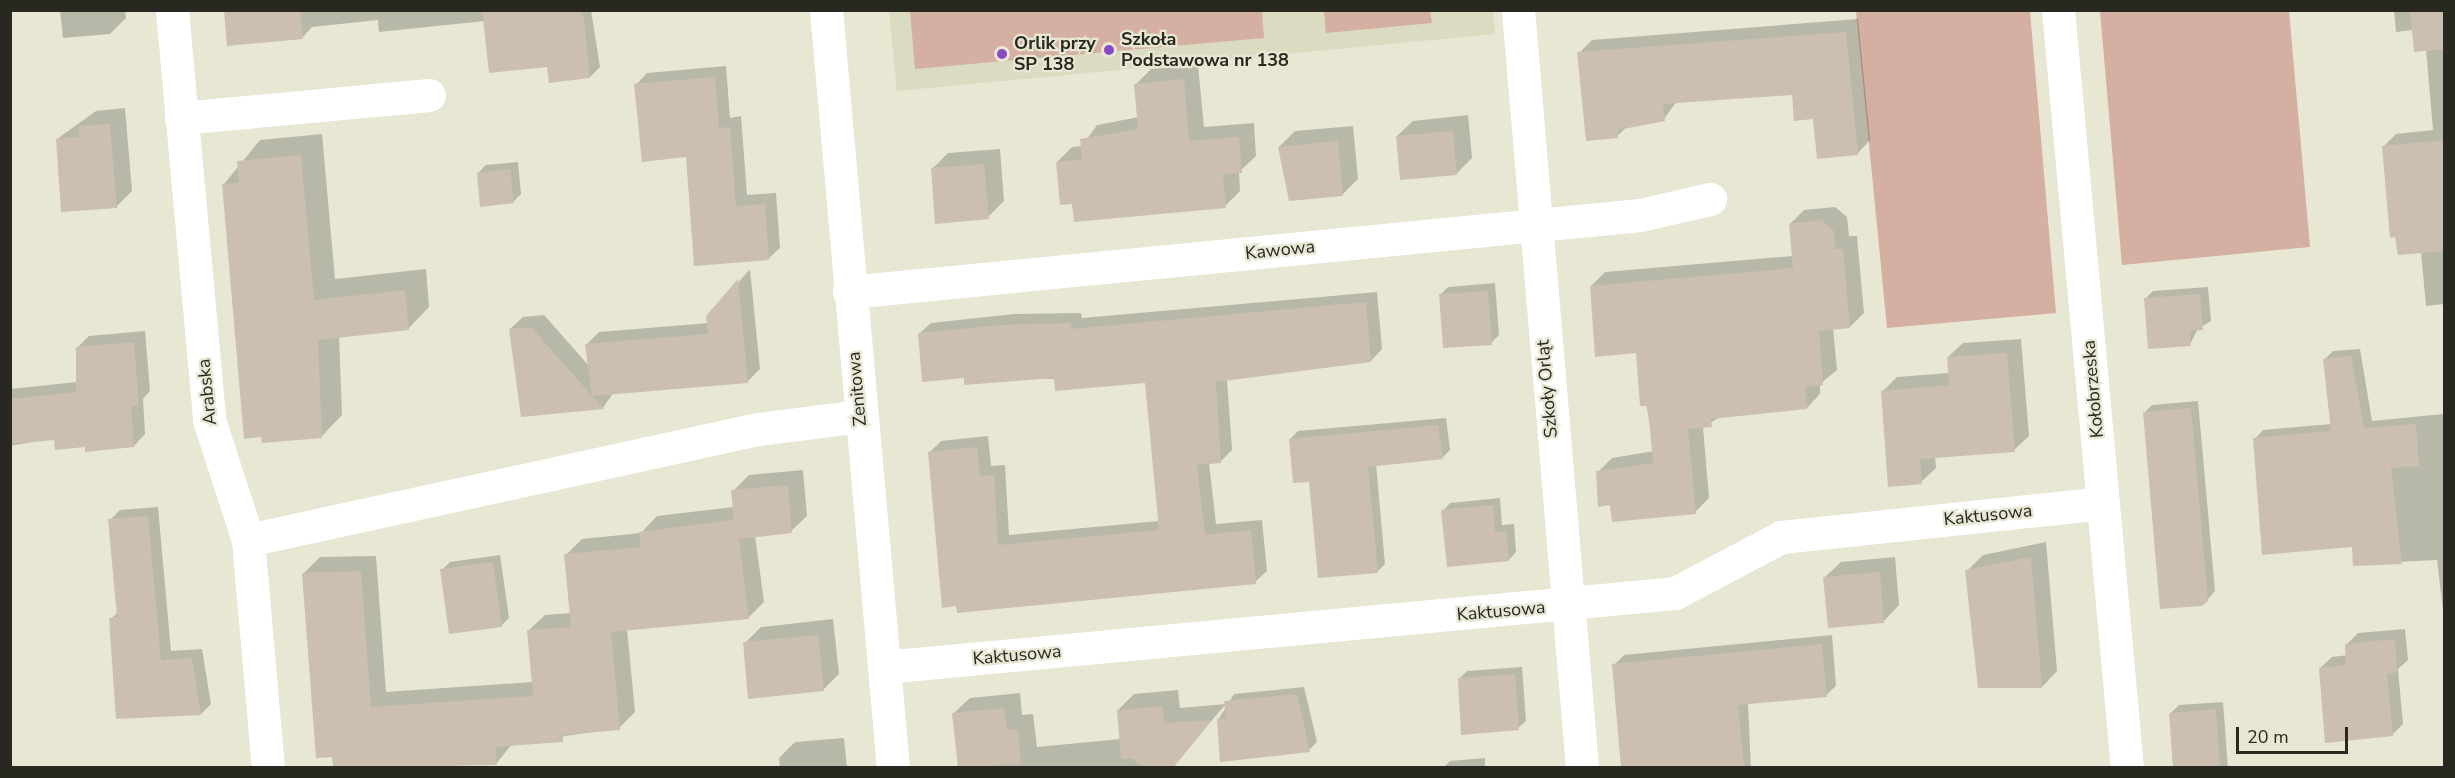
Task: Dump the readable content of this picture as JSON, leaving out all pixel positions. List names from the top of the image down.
{
  "streets": {
    "street": [
      "Kawowa",
      "Zenitowa",
      "Szkoły Orląt",
      "Kołobrzeska",
      "Arabska",
      "Kaktusowa"
    ]
  },
  "crossings": [
    ["Kawowa", "Zenitowa"],
    ["Kawowa", "Szkoły Orląt"],
    ["Zenitowa", "Kaktusowa"],
    ["Szkoły Orląt", "Kaktusowa"],
    ["Kołobrzeska", "Kaktusowa"]
  ],
  "places": ["Szkoła Podstawowa nr 138", "Orlik przy SP 138"],
  "scale_bar": "20 m"
}
